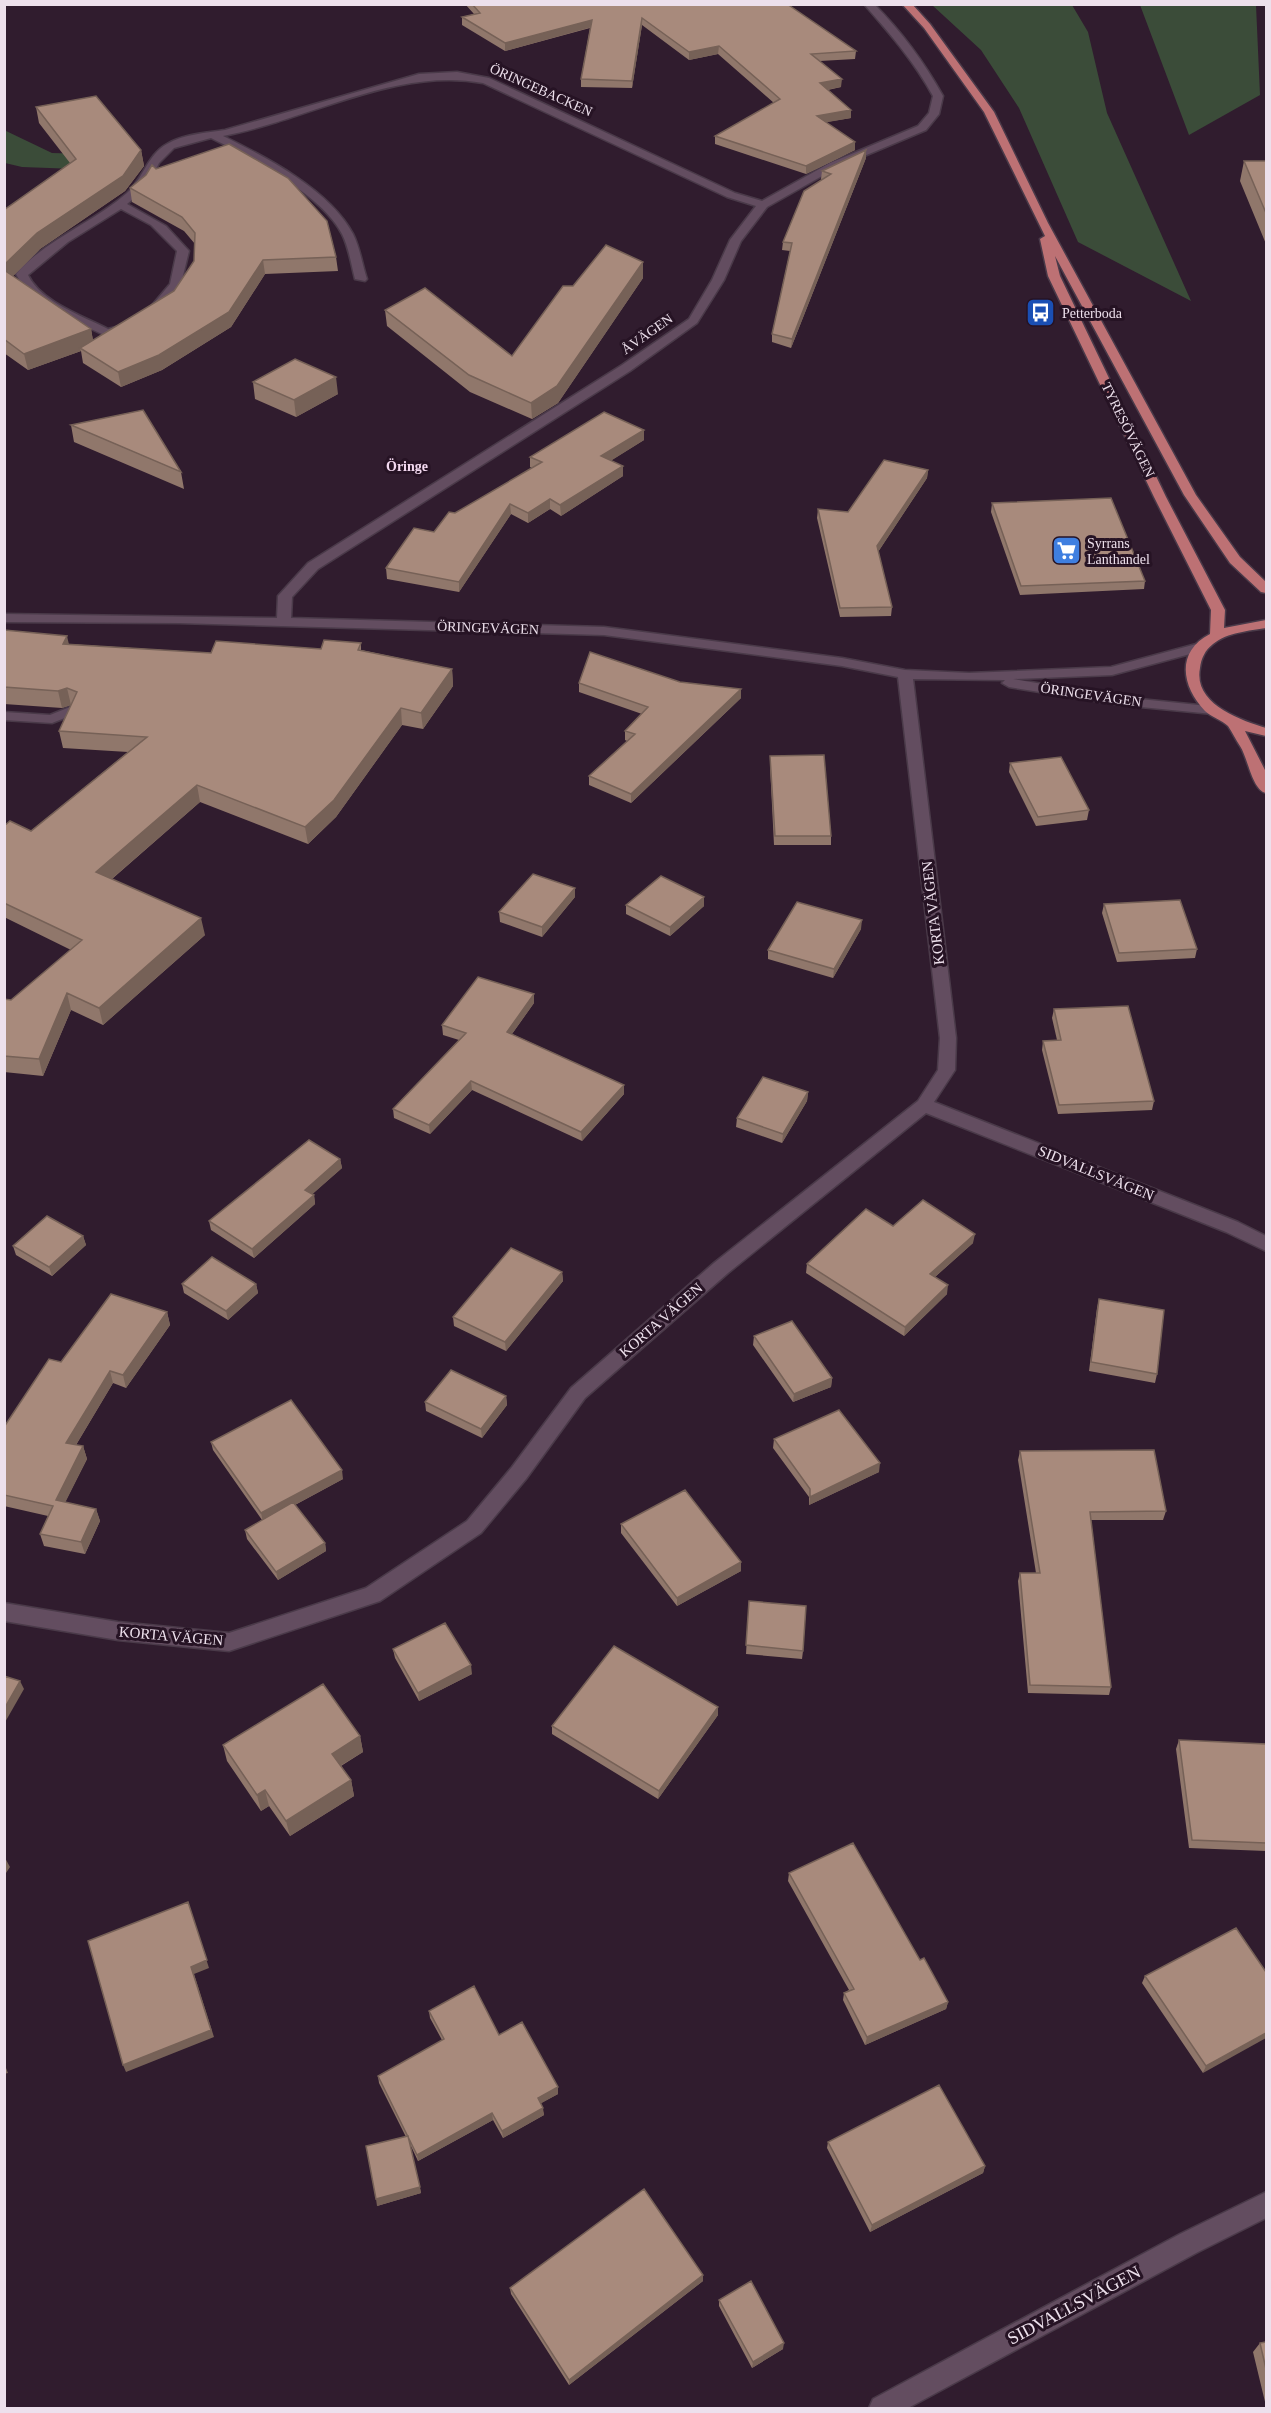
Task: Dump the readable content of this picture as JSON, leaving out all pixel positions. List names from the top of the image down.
{
  "streets": {
    "main road": ["TYRESÖVÄGEN"],
    "street": [
      "ÖRINGEBACKEN",
      "ÅVÄGEN",
      "ÖRINGEVÄGEN",
      "KORTA VÄGEN",
      "SIDVALLSVÄGEN"
    ]
  },
  "crossings": [
    ["ÖRINGEBACKEN", "ÅVÄGEN"],
    ["ÅVÄGEN", "ÖRINGEVÄGEN"],
    ["ÖRINGEVÄGEN", "KORTA VÄGEN"],
    ["KORTA VÄGEN", "SIDVALLSVÄGEN"]
  ],
  "districts": ["Öringe"],
  "places": {
    "bus stop": ["Petterboda"],
    "supermarket": ["Syrrans Lanthandel"]
  }
}
